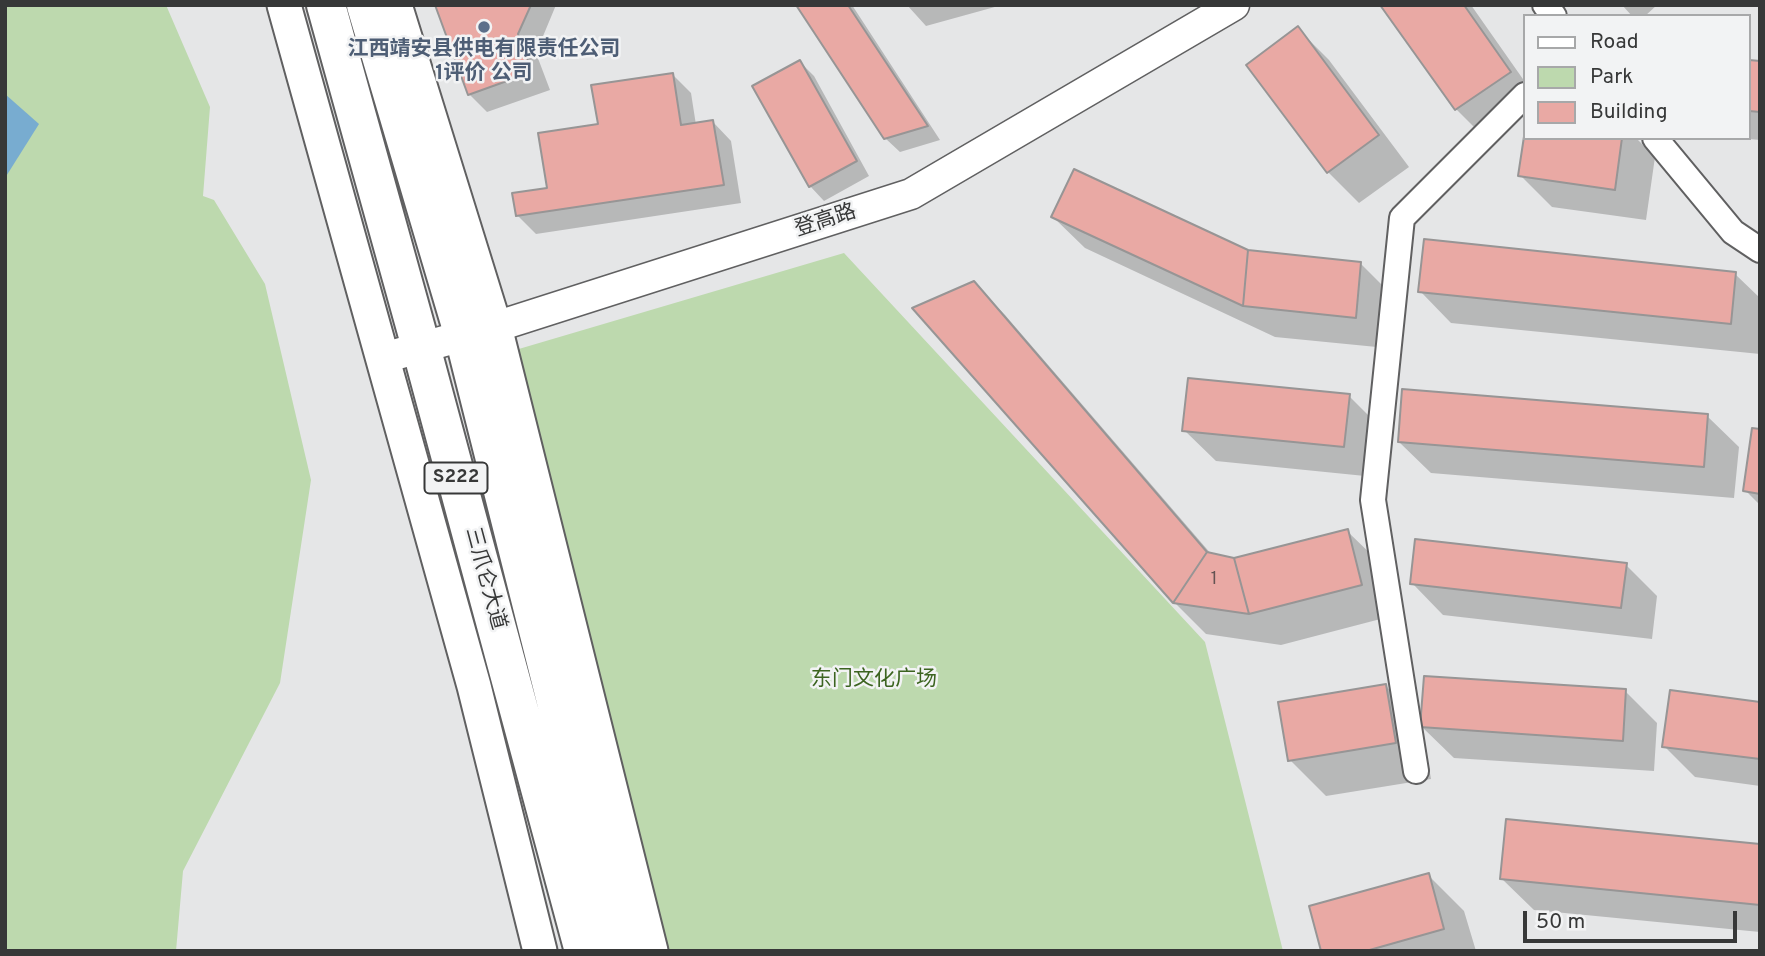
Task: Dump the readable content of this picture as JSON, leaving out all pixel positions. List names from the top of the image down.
{
  "streets": {
    "main road": ["S222", "三爪仑大道"],
    "street": ["登高路"]
  },
  "crossings": [
    ["登高路", "三爪仑大道"]
  ],
  "parks": ["东门文化广场"],
  "places": ["江西靖安县供电有限责任公司 1评价 公司"],
  "house_numbers": ["1"],
  "legend": ["Road", "Park", "Building"],
  "scale_bar": "50 m"
}
